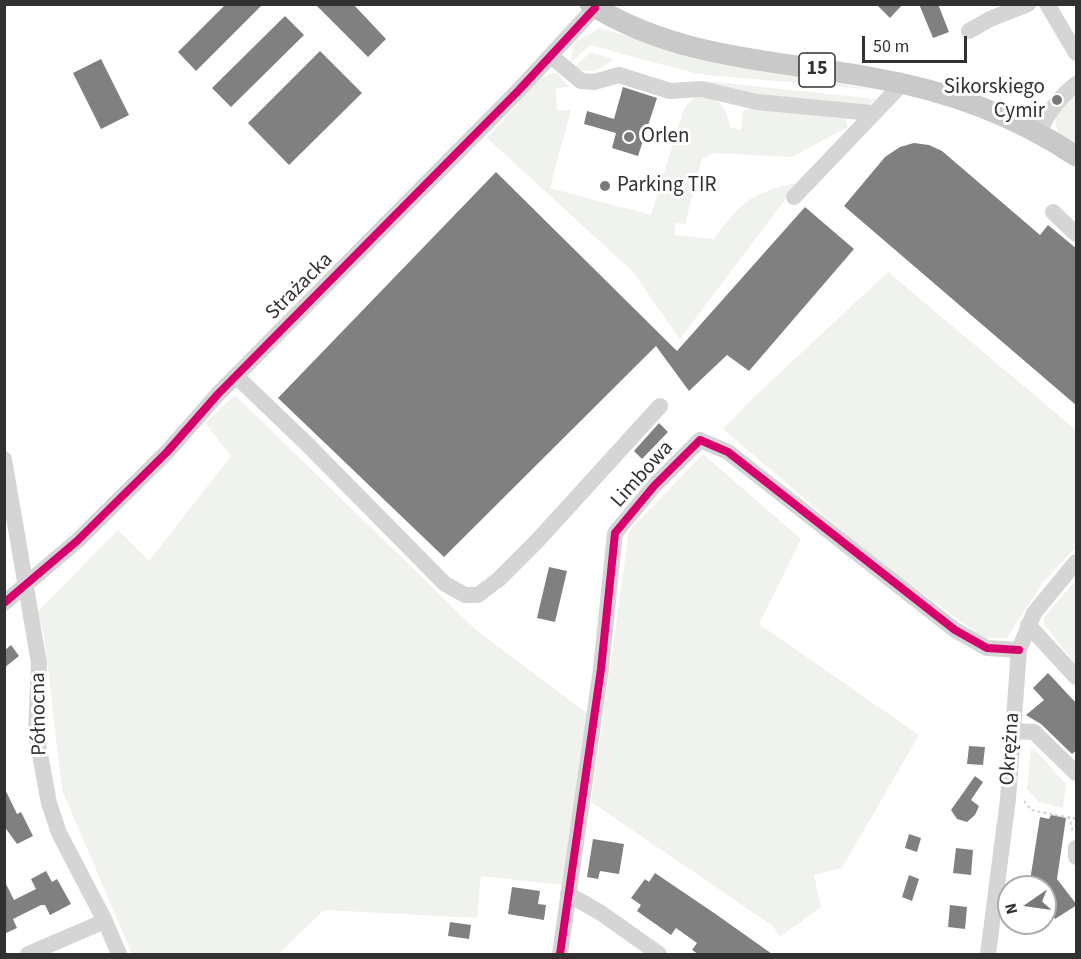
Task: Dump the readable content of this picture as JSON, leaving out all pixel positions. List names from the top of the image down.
{
  "streets": {
    "main road": ["15"],
    "street": [
      "Strażacka",
      "Limbowa",
      "Północna",
      "Okrężna"
    ]
  },
  "crossings": [
    ["15", "Strażacka"],
    ["Strażacka", "Północna"],
    ["Limbowa", "Okrężna"]
  ],
  "places": ["Sikorskiego Cymir", "Orlen", "Parking TIR"],
  "scale_bar": "50 m",
  "north": "left"
}
